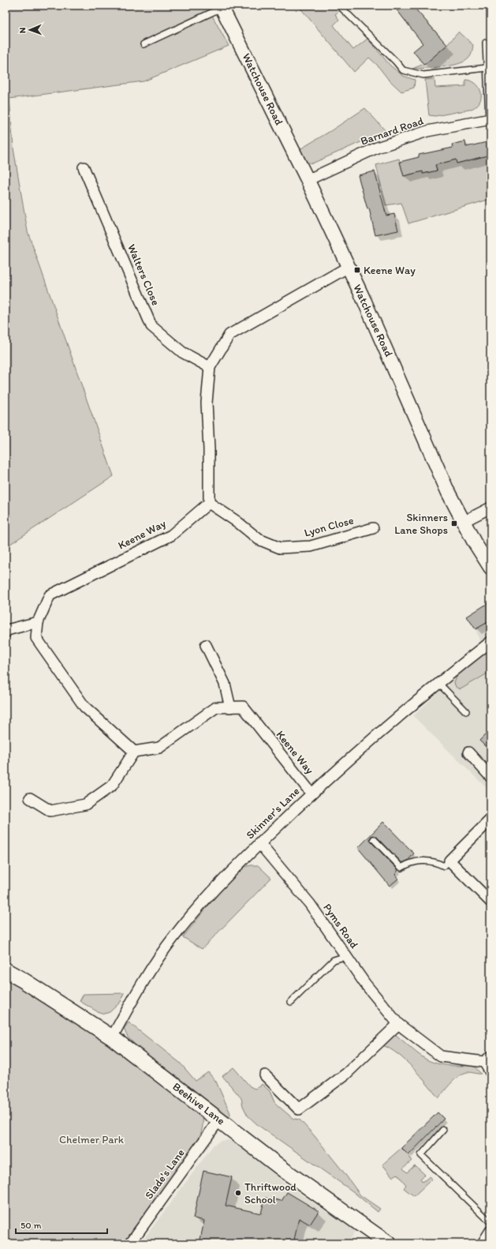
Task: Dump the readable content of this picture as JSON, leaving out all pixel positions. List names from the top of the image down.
{
  "streets": {
    "main road": ["Beehive Lane"],
    "street": [
      "Watchouse Road",
      "Barnard Road",
      "Walters Close",
      "Lyon Close",
      "Keene Way",
      "Skinner's Lane",
      "Pyms Road",
      "Slade's Lane"
    ]
  },
  "crossings": [
    ["Watchouse Road", "Barnard Road"],
    ["Lyon Close", "Keene Way"],
    ["Keene Way", "Skinner's Lane"],
    ["Skinner's Lane", "Pyms Road"],
    ["Skinner's Lane", "Beehive Lane"],
    ["Beehive Lane", "Slade's Lane"]
  ],
  "parks": ["Chelmer Park"],
  "places": {
    "transit": ["Keene Way", "Skinners Lane Shops"],
    "other": ["Thriftwood School"]
  },
  "scale_bar": "50 m",
  "north": "left"
}
